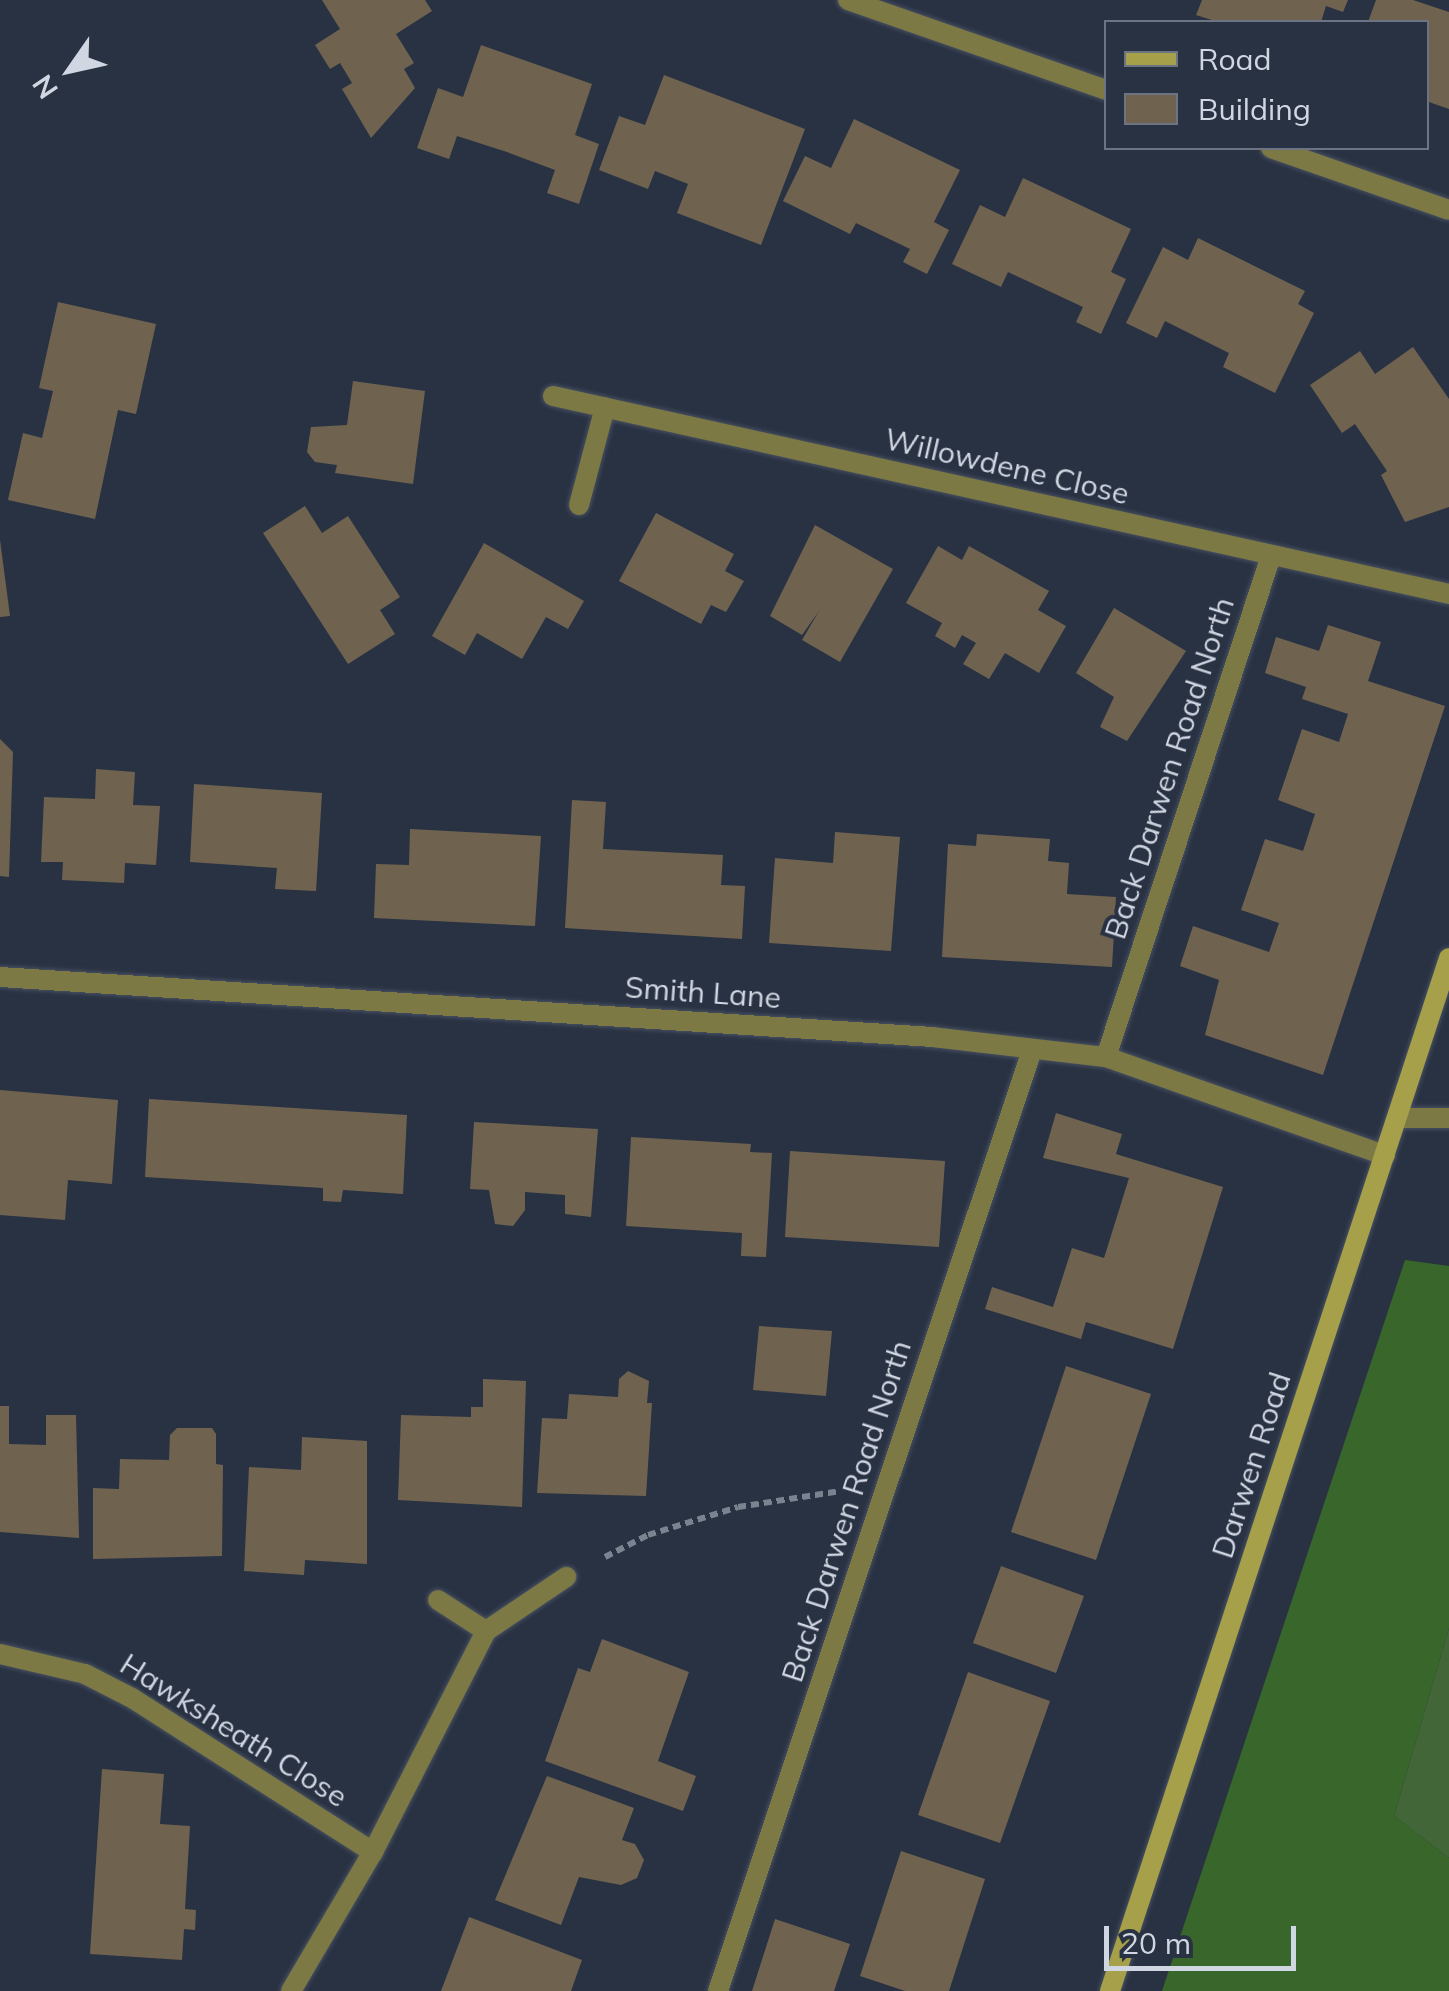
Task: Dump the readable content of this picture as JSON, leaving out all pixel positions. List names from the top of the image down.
{
  "streets": {
    "main road": ["Darwen Road"],
    "street": [
      "Willowdene Close",
      "Back Darwen Road North",
      "Smith Lane",
      "Hawksheath Close"
    ]
  },
  "crossings": [
    ["Willowdene Close", "Back Darwen Road North"],
    ["Back Darwen Road North", "Smith Lane"],
    ["Smith Lane", "Darwen Road"]
  ],
  "legend": ["Road", "Building"],
  "scale_bar": "20 m",
  "north": "bottom left"
}
